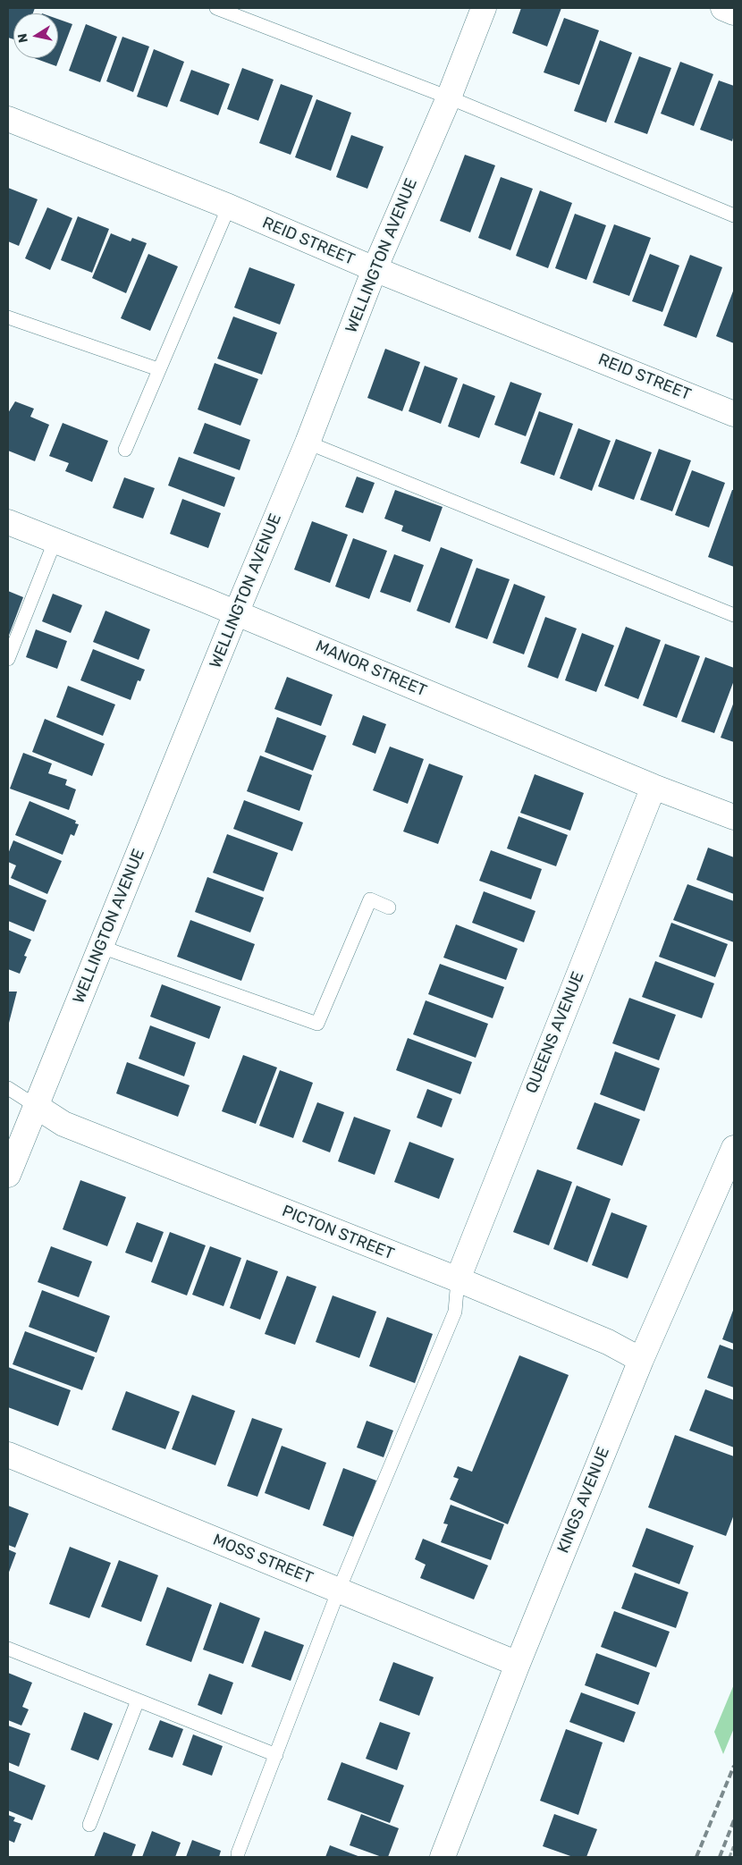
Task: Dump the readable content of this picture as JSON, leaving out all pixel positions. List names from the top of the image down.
{
  "streets": {
    "street": [
      "REID STREET",
      "WELLINGTON AVENUE",
      "MANOR STREET",
      "QUEENS AVENUE",
      "PICTON STREET",
      "KINGS AVENUE",
      "MOSS STREET"
    ]
  },
  "crossings": [
    ["REID STREET", "WELLINGTON AVENUE"],
    ["WELLINGTON AVENUE", "MANOR STREET"],
    ["WELLINGTON AVENUE", "PICTON STREET"],
    ["MANOR STREET", "QUEENS AVENUE"],
    ["QUEENS AVENUE", "PICTON STREET"],
    ["PICTON STREET", "KINGS AVENUE"],
    ["KINGS AVENUE", "MOSS STREET"]
  ],
  "north": "left"
}
